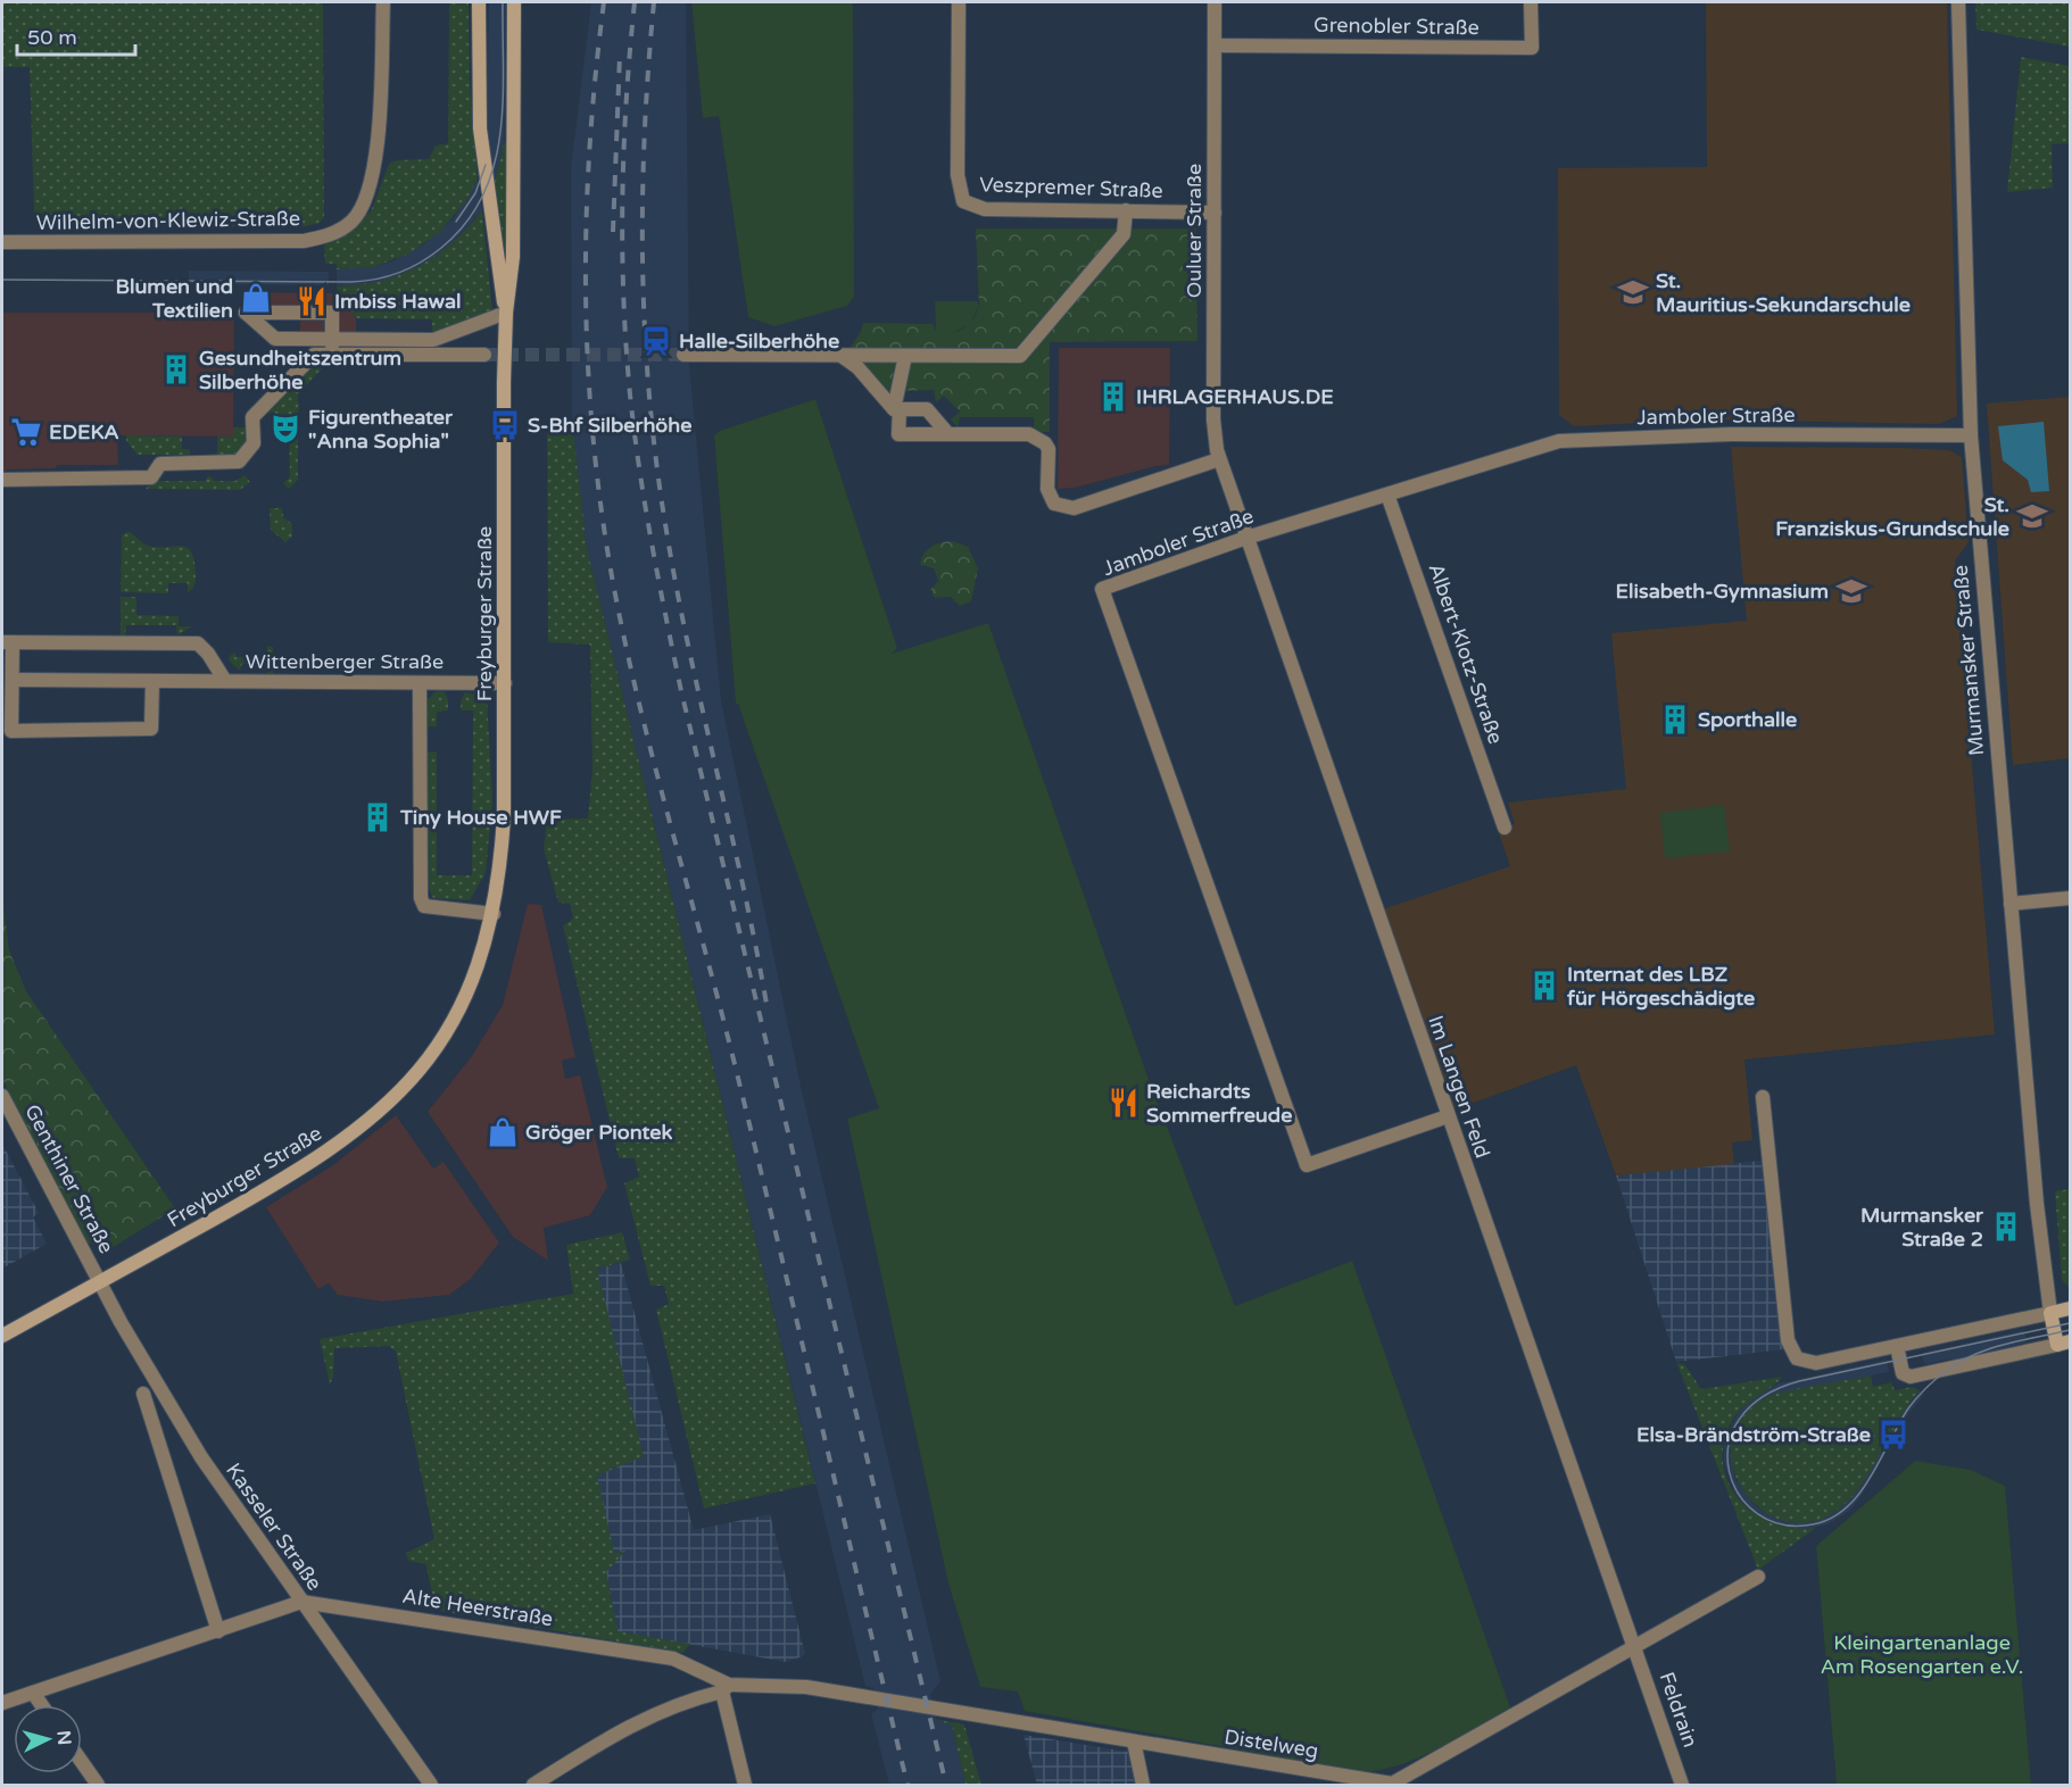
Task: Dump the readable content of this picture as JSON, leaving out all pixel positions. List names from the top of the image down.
{
  "streets": {
    "street": [
      "Grenobler Straße",
      "Veszpremer Straße",
      "Wilhelm-von-Klewiz-Straße",
      "Ouluer Straße",
      "Jamboler Straße",
      "Freyburger Straße",
      "Albert-Klotz-Straße",
      "Murmansker Straße",
      "Wittenberger Straße",
      "Im Langen Feld",
      "Genthiner Straße",
      "Kasseler Straße",
      "Alte Heerstraße",
      "Feldrain",
      "Distelweg"
    ]
  },
  "crossings": [
    ["Grenobler Straße", "Ouluer Straße"],
    ["Veszpremer Straße", "Ouluer Straße"],
    ["Ouluer Straße", "Jamboler Straße"],
    ["Ouluer Straße", "Im Langen Feld"],
    ["Jamboler Straße", "Albert-Klotz-Straße"],
    ["Jamboler Straße", "Murmansker Straße"],
    ["Jamboler Straße", "Im Langen Feld"],
    ["Freyburger Straße", "Wittenberger Straße"],
    ["Freyburger Straße", "Genthiner Straße"],
    ["Freyburger Straße", "Kasseler Straße"],
    ["Im Langen Feld", "Feldrain"],
    ["Im Langen Feld", "Distelweg"],
    ["Genthiner Straße", "Kasseler Straße"],
    ["Kasseler Straße", "Alte Heerstraße"],
    ["Alte Heerstraße", "Distelweg"],
    ["Feldrain", "Distelweg"]
  ],
  "parks": ["Kleingartenanlage Am Rosengarten e.V."],
  "places": {
    "school or university": ["St. Mauritius-Sekundarschule", "St. Franziskus-Grundschule", "Elisabeth-Gymnasium"],
    "shop": ["Blumen und Textilien", "Gröger Piontek"],
    "restaurant": ["Imbiss Hawal", "Reichardts Sommerfreude"],
    "station": ["Halle-Silberhöhe"],
    "building": [
      "Gesundheitszentrum Silberhöhe",
      "IHRLAGERHAUS.DE",
      "Sporthalle",
      "Tiny House HWF",
      "Internat des LBZ für Hörgeschädigte",
      "Murmansker Straße 2"
    ],
    "bus stop": ["S-Bhf Silberhöhe", "Elsa-Brändström-Straße"],
    "theatre": ["Figurentheater \"Anna Sophia\""],
    "supermarket": ["EDEKA"]
  },
  "scale_bar": "50 m",
  "north": "right"
}
